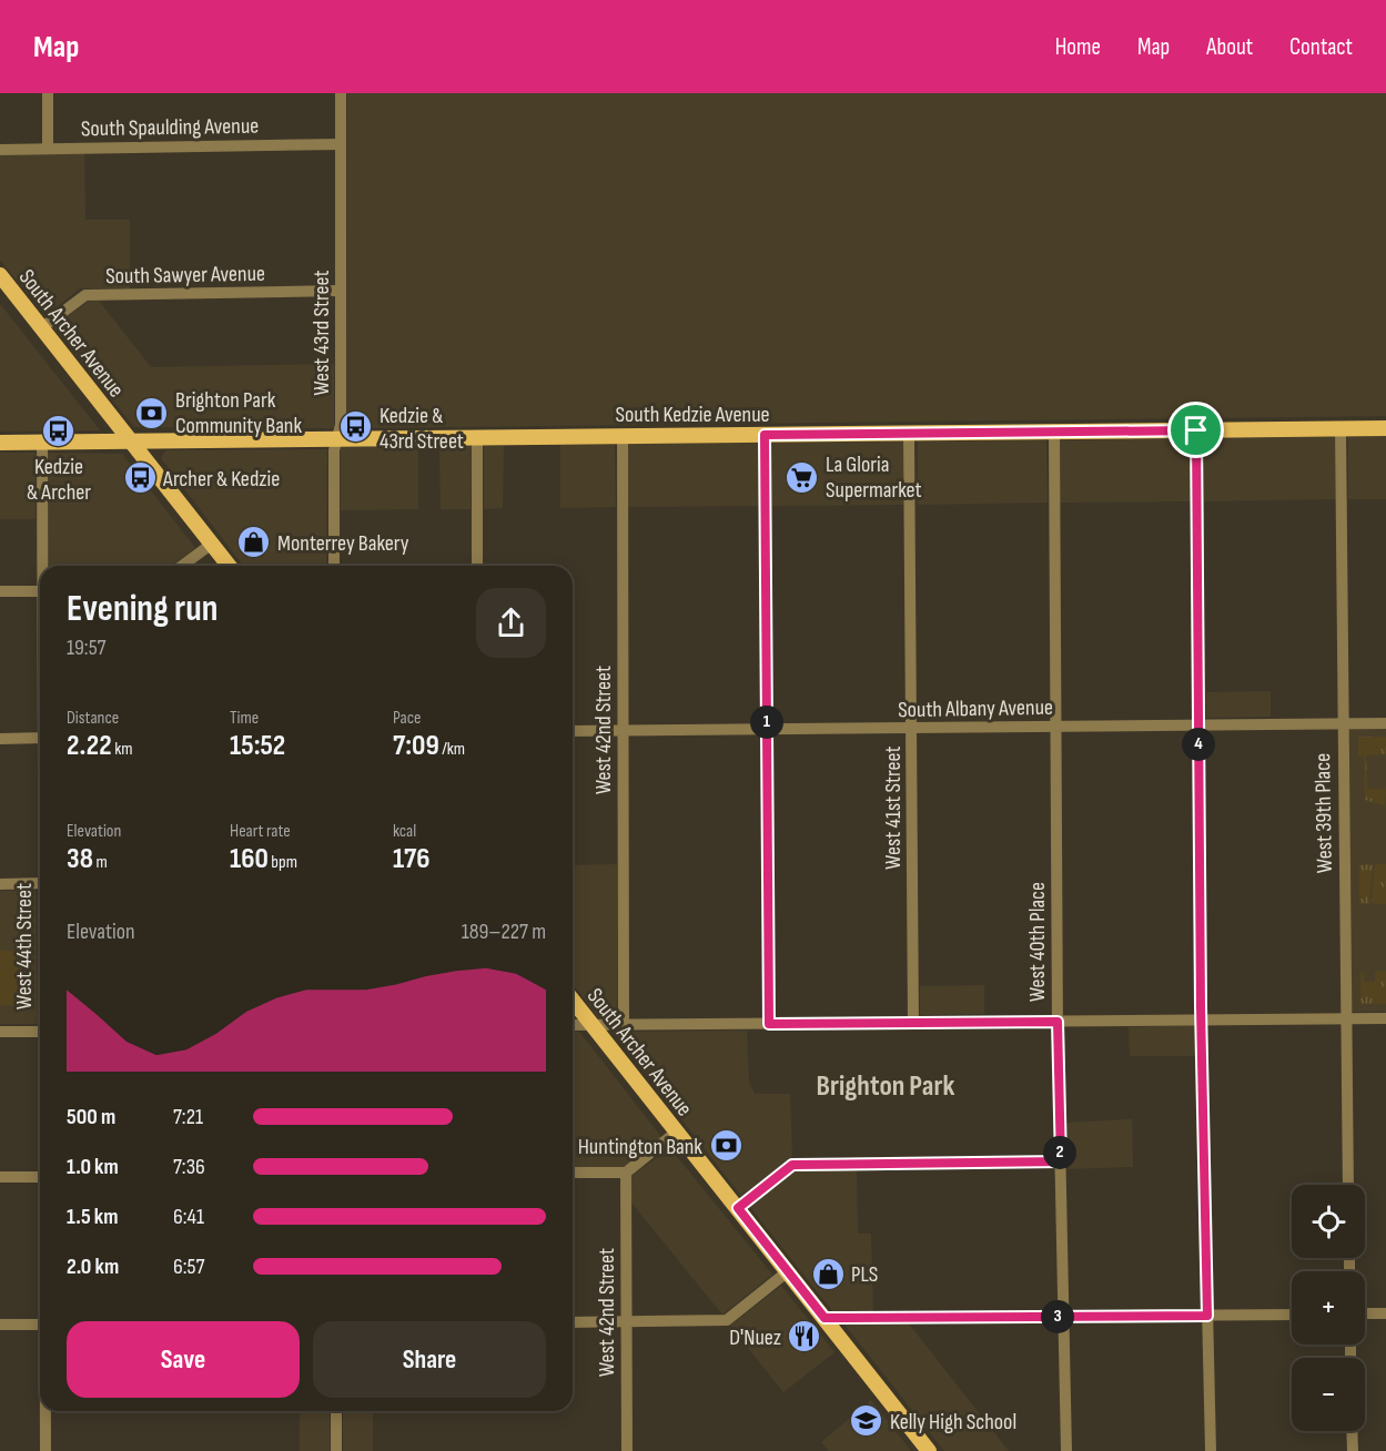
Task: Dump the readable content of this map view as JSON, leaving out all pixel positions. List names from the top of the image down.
{
  "streets": {
    "main road": ["South Archer Avenue", "South Kedzie Avenue"],
    "street": [
      "South Spaulding Avenue",
      "South Sawyer Avenue",
      "West 43rd Street",
      "South Albany Avenue",
      "West 42nd Street",
      "West 41st Street",
      "West 39th Place",
      "West 40th Place",
      "West 44th Street"
    ]
  },
  "crossings": [
    ["South Spaulding Avenue", "West 43rd Street"],
    ["South Sawyer Avenue", "South Archer Avenue"],
    ["South Sawyer Avenue", "West 43rd Street"],
    ["South Archer Avenue", "South Kedzie Avenue"],
    ["West 43rd Street", "South Kedzie Avenue"],
    ["South Kedzie Avenue", "West 42nd Street"],
    ["South Kedzie Avenue", "West 41st Street"],
    ["South Kedzie Avenue", "West 39th Place"],
    ["South Kedzie Avenue", "West 40th Place"],
    ["South Kedzie Avenue", "West 44th Street"],
    ["South Albany Avenue", "West 42nd Street"],
    ["South Albany Avenue", "West 41st Street"],
    ["South Albany Avenue", "West 39th Place"],
    ["South Albany Avenue", "West 40th Place"]
  ],
  "districts": ["Brighton Park"],
  "places": {
    "bank": ["Brighton Park Community Bank", "Huntington Bank"],
    "bus stop": ["Kedzie & 43rd Street", "Kedzie & Archer", "Archer & Kedzie"],
    "supermarket": ["La Gloria Supermarket"],
    "shop": ["Monterrey Bakery", "PLS"],
    "restaurant": ["D'Nuez"],
    "school or university": ["Kelly High School"]
  },
  "page": {
    "header": "Map",
    "nav": [
      "Home",
      "Map",
      "About",
      "Contact"
    ],
    "heading": ["Evening run", "19:57"],
    "stats": [
      ["Distance", "2.22 km"],
      ["Time", "15:52"],
      ["Pace", "7:09 /km"],
      ["Elevation", "38 m"],
      ["Heart rate", "160 bpm"],
      ["kcal", "176"]
    ],
    "pins": [
      "1",
      "4",
      "2",
      "3"
    ],
    "chart": ["Elevation", "189–227 m"],
    "list": [
      {
        "name": "500 m",
        "note": "7:21"
      },
      {
        "name": "1.0 km",
        "note": "7:36"
      },
      {
        "name": "1.5 km",
        "note": "6:41"
      },
      {
        "name": "2.0 km",
        "note": "6:57"
      }
    ],
    "map_buttons": ["+", "−"],
    "buttons": ["Save", "Share"]
  }
}
